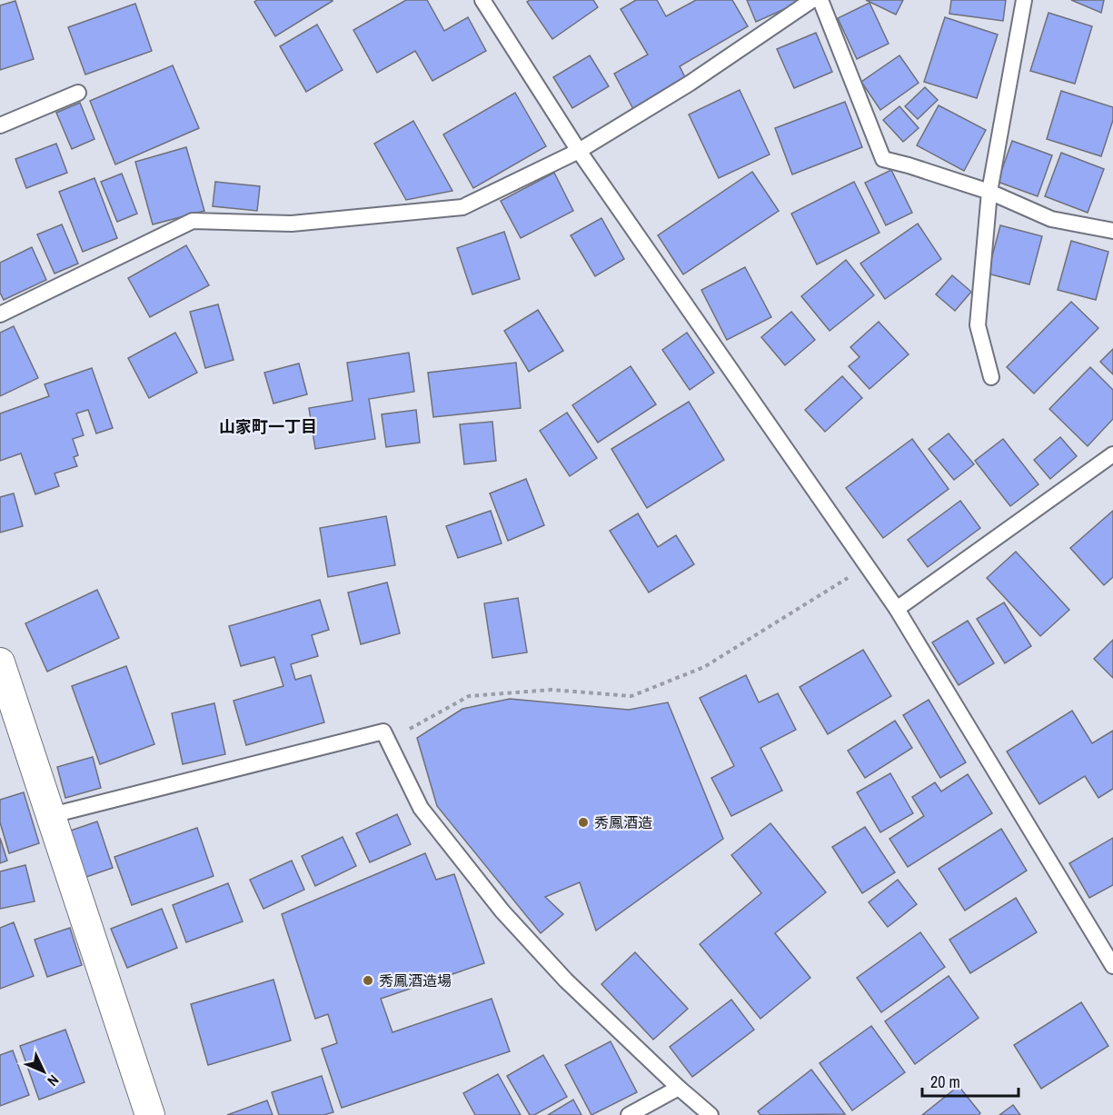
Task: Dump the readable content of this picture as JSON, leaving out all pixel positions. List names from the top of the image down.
{
  "districts": ["山家町一丁目"],
  "places": ["秀鳳酒造", "秀鳳酒造場"],
  "scale_bar": "20 m",
  "north": "bottom right"
}
